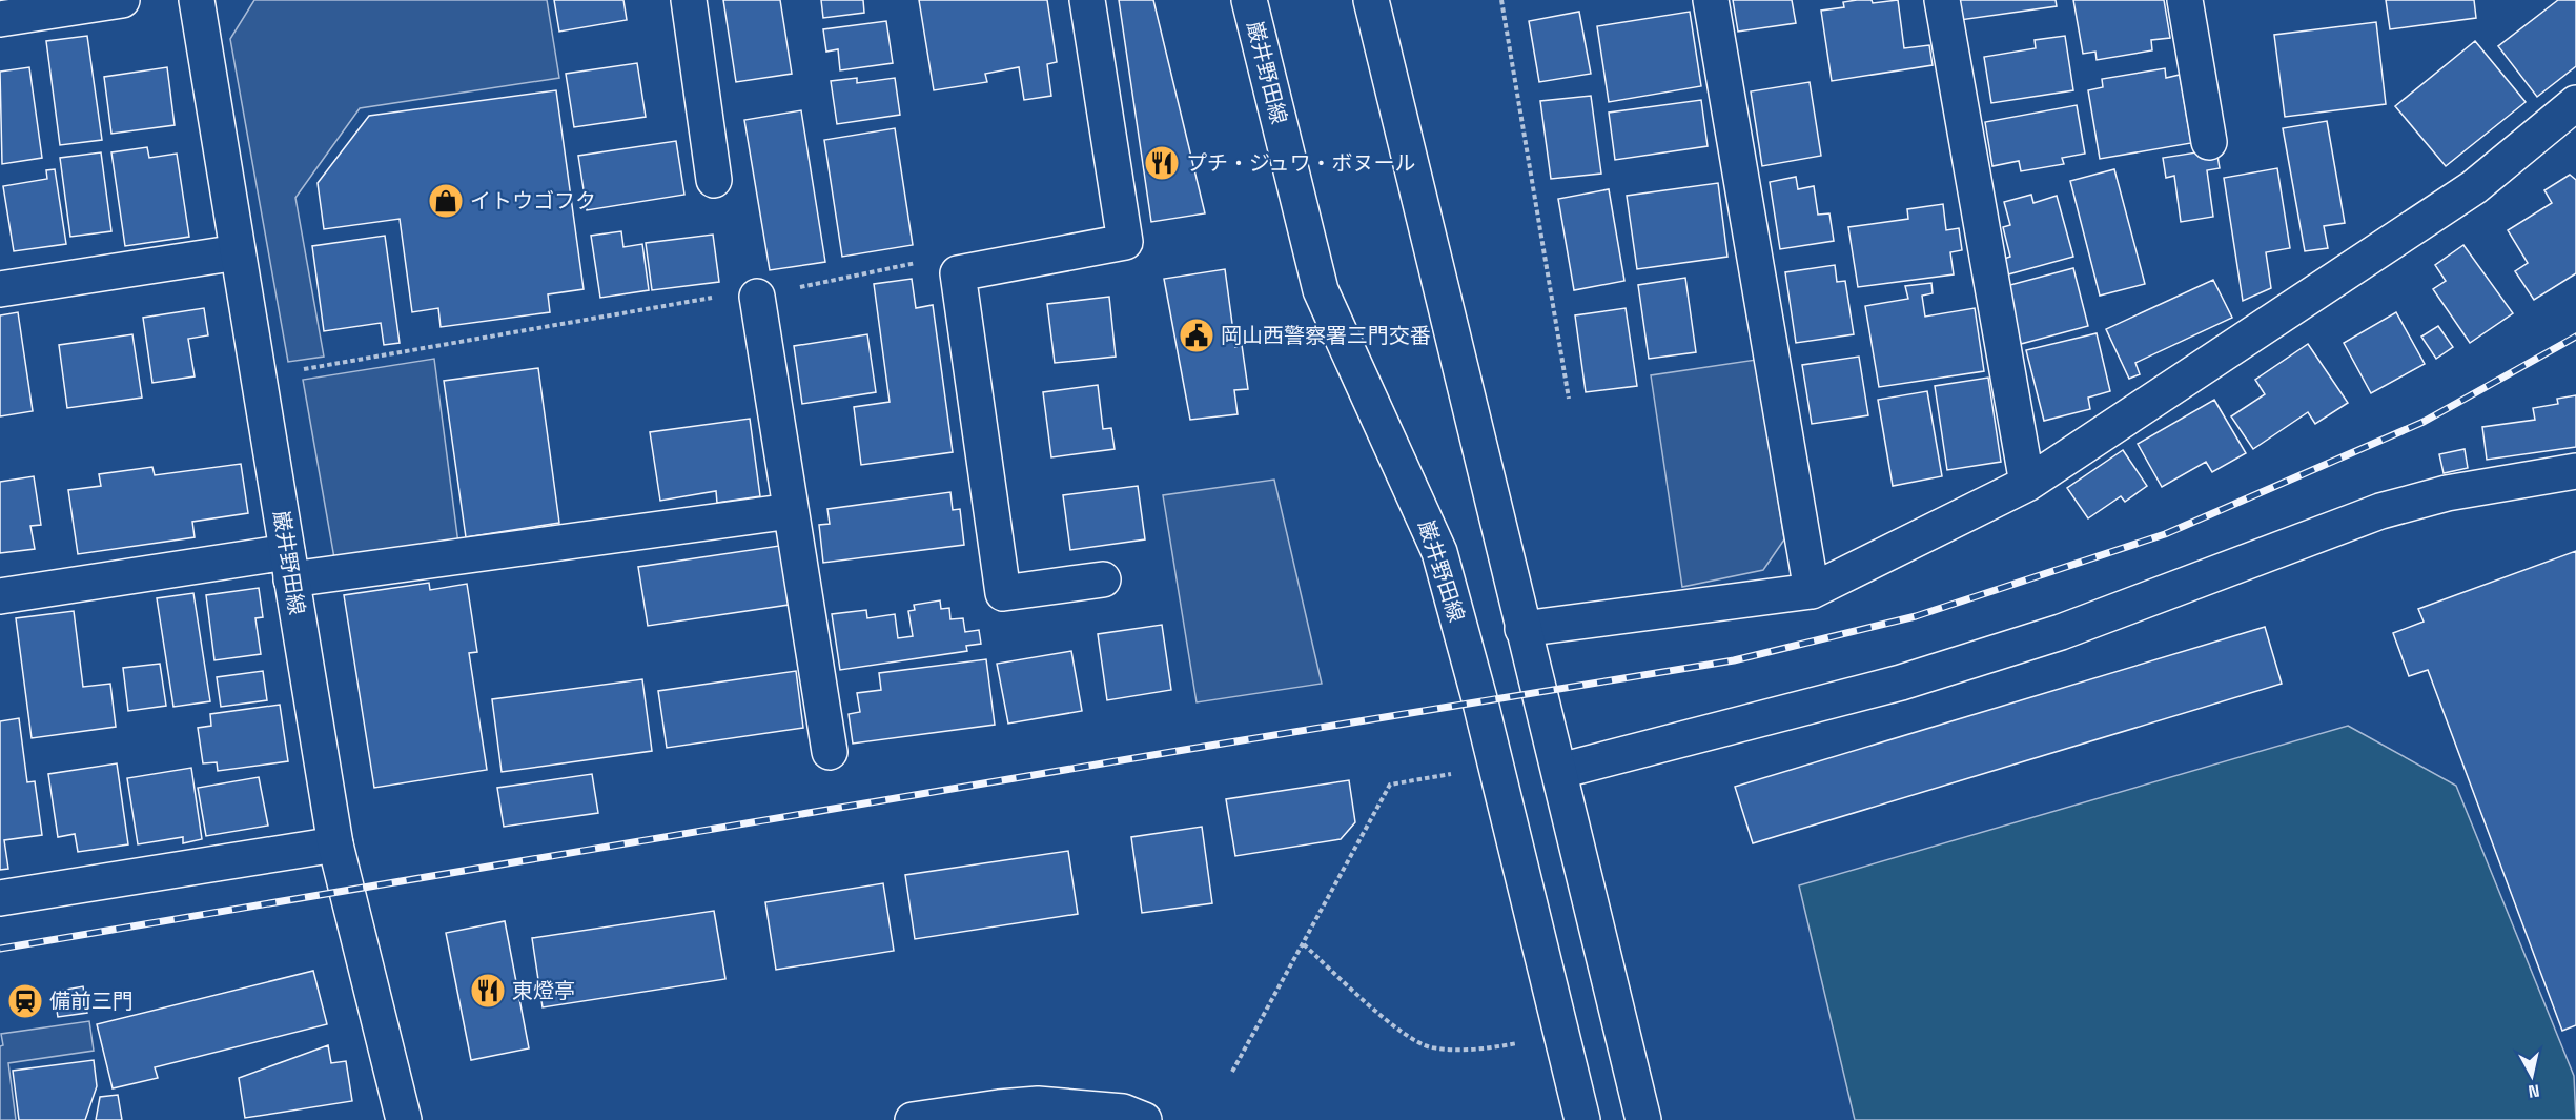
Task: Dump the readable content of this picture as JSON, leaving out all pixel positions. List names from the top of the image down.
{
  "streets": {
    "main road": ["巌井野田線"]
  },
  "places": {
    "restaurant": ["プチ・ジュワ・ボヌール", "東燈亭"],
    "shop": ["イトウゴフク"],
    "public building": ["岡山西警察署三門交番"],
    "station": ["備前三門"]
  },
  "north": "bottom"
}
